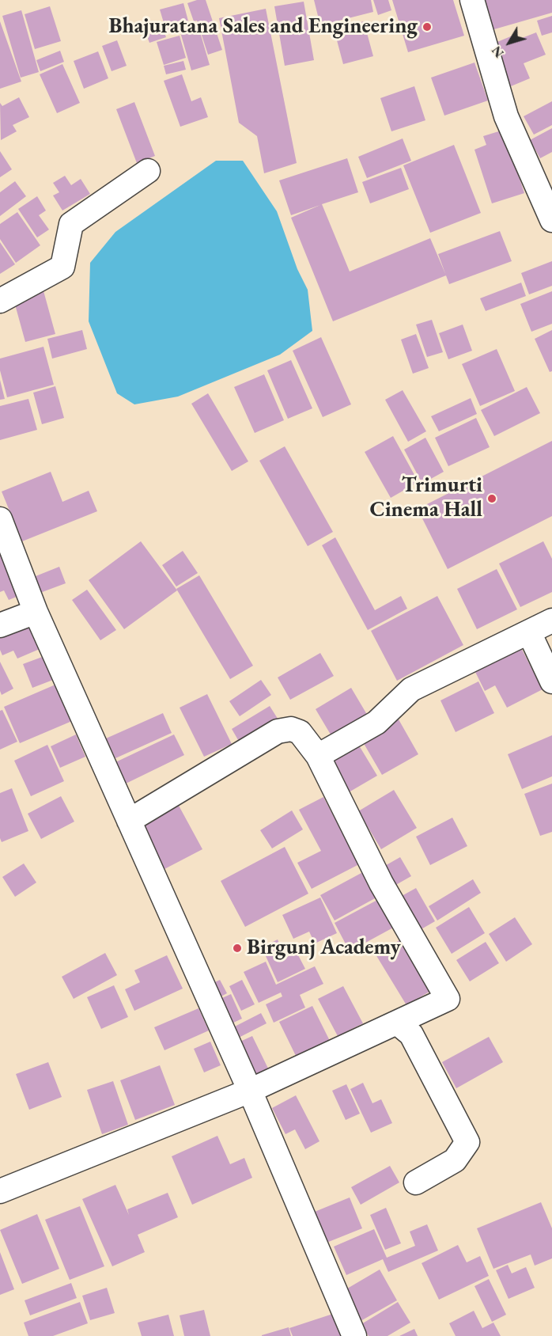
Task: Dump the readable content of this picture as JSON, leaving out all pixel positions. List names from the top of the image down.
{
  "places": ["Bhajuratana Sales and Engineering", "Trimurti Cinema Hall", "Birgunj Academy"],
  "north": "bottom left"
}
